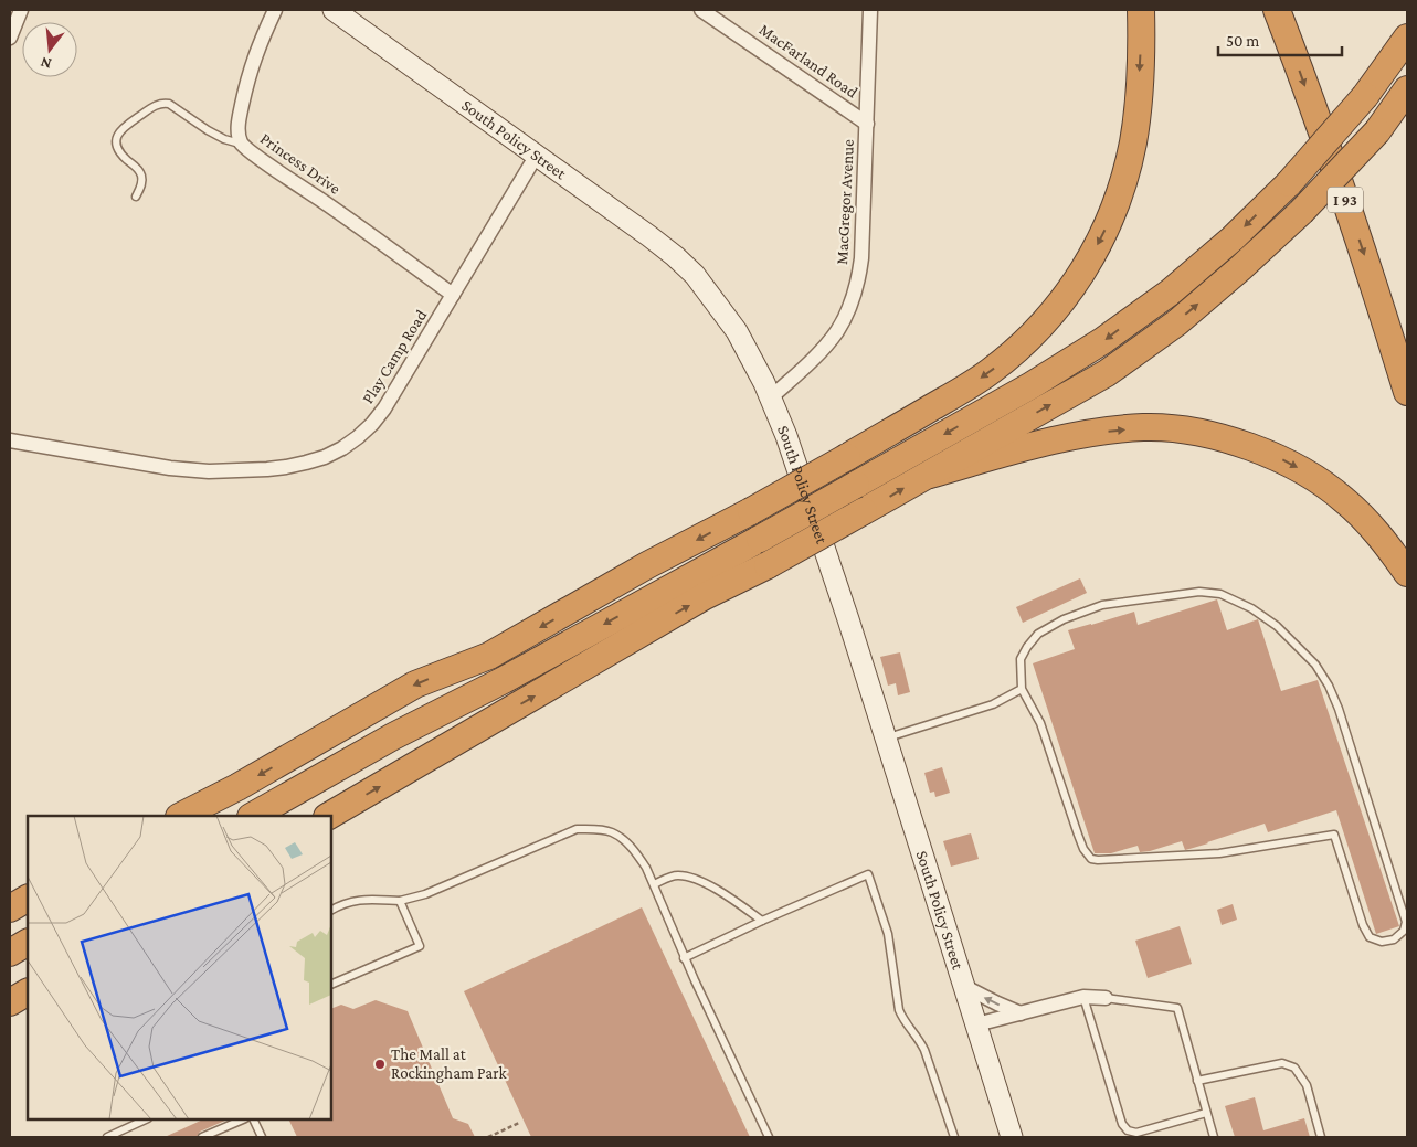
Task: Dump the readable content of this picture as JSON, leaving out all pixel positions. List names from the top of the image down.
{
  "streets": {
    "highway": ["I 93"],
    "street": [
      "MacFarland Road",
      "South Policy Street",
      "Princess Drive",
      "MacGregor Avenue",
      "Play Camp Road"
    ]
  },
  "crossings": [
    ["MacFarland Road", "MacGregor Avenue"],
    ["South Policy Street", "MacGregor Avenue"],
    ["South Policy Street", "Play Camp Road"],
    ["Princess Drive", "Play Camp Road"]
  ],
  "places": ["The Mall at Rockingham Park"],
  "scale_bar": "50 m",
  "north": "bottom"
}
